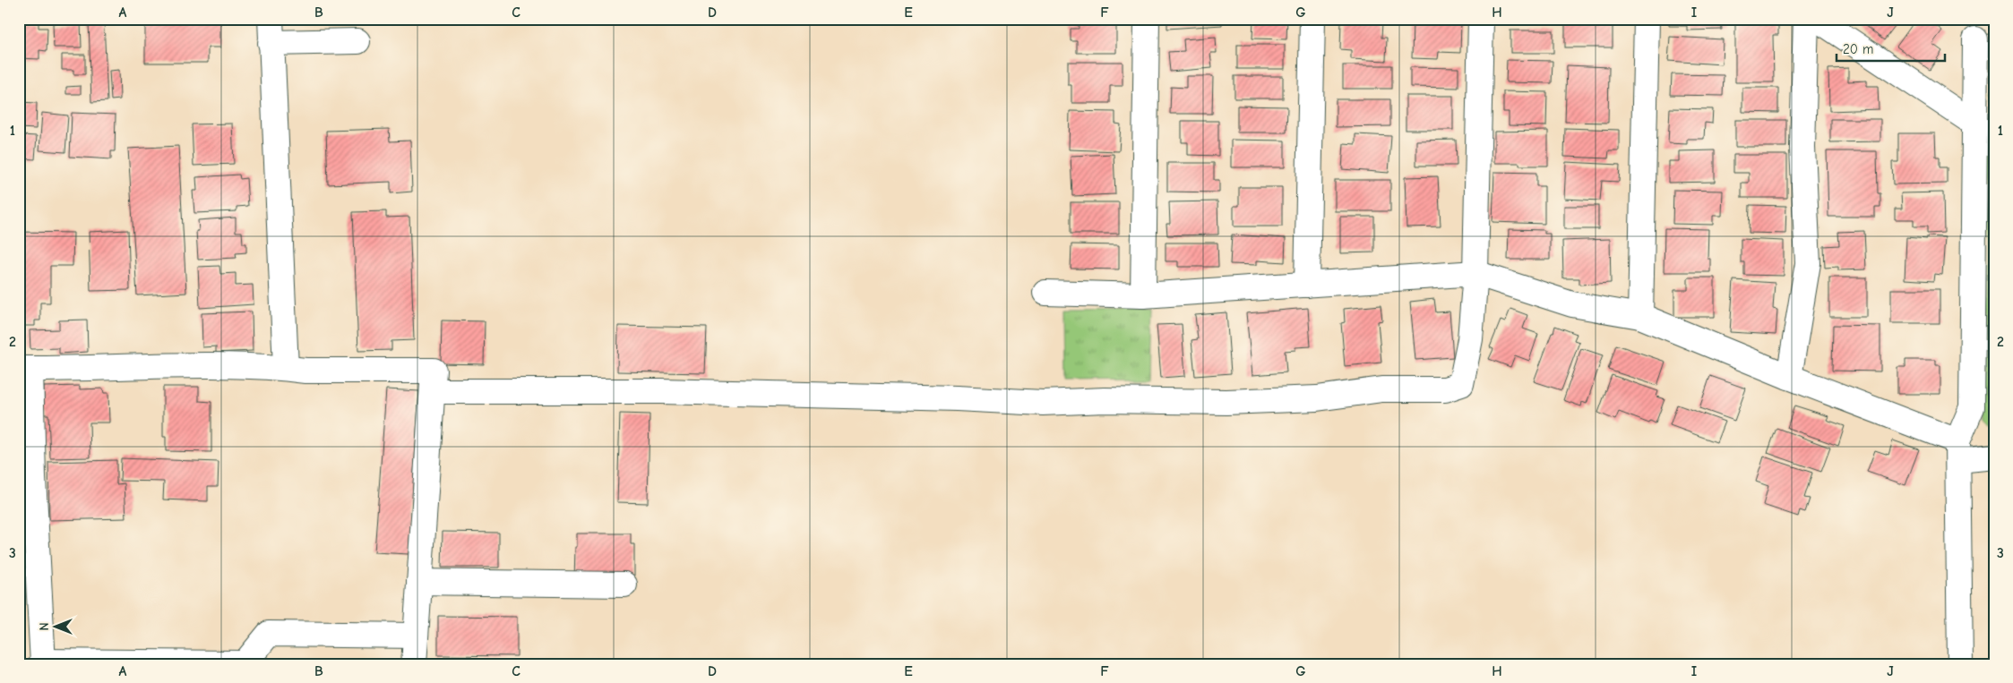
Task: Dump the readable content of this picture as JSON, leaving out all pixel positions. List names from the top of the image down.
{
  "scale_bar": "20 m",
  "north": "left",
  "grid": {
    "columns": [
      "A",
      "B",
      "C",
      "D",
      "E",
      "F",
      "G",
      "H",
      "I",
      "J"
    ],
    "rows": ["1", "2", "3"]
  }
}
